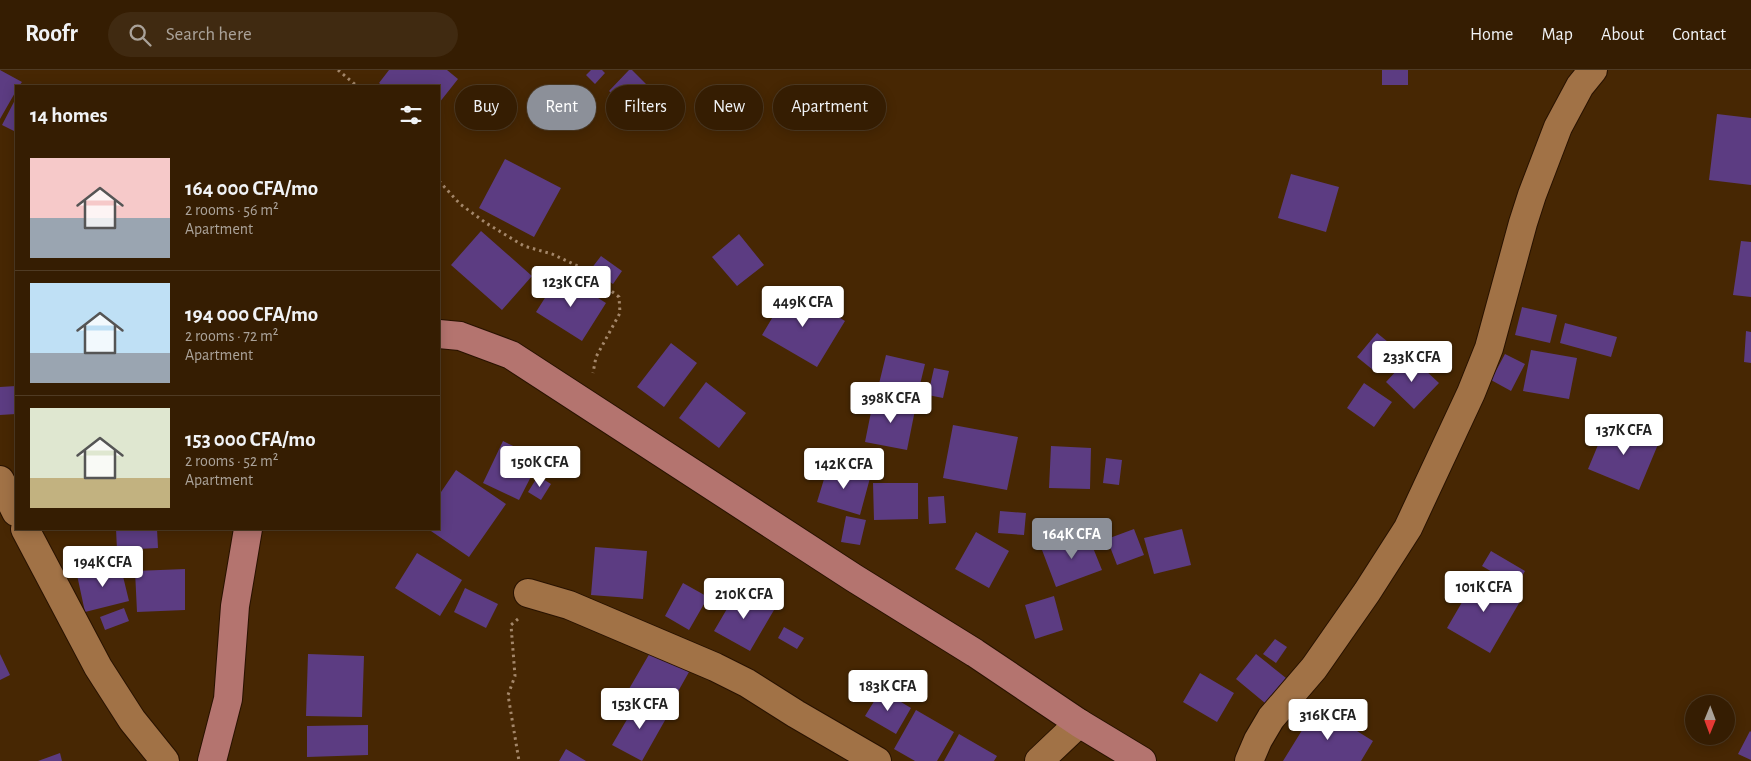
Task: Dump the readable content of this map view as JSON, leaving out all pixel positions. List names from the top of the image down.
{
  "north": "bottom",
  "page": {
    "header": "Roofr",
    "search": "Search here",
    "nav": [
      "Home",
      "Map",
      "About",
      "Contact"
    ],
    "chip": [
      "Buy",
      "Rent",
      "Filters",
      "New",
      "Apartment"
    ],
    "heading": "14 homes",
    "list": [
      {
        "name": "164 000 CFA/mo",
        "note": "2 rooms · 56 m² · Apartment"
      },
      {
        "name": "194 000 CFA/mo",
        "note": "2 rooms · 72 m² · Apartment"
      },
      {
        "name": "153 000 CFA/mo",
        "note": "2 rooms · 52 m² · Apartment"
      }
    ],
    "price": [
      "123K CFA",
      "449K CFA",
      "233K CFA",
      "398K CFA",
      "137K CFA",
      "150K CFA",
      "142K CFA",
      "164K CFA",
      "194K CFA",
      "101K CFA",
      "210K CFA",
      "183K CFA",
      "153K CFA",
      "316K CFA"
    ]
  }
}
